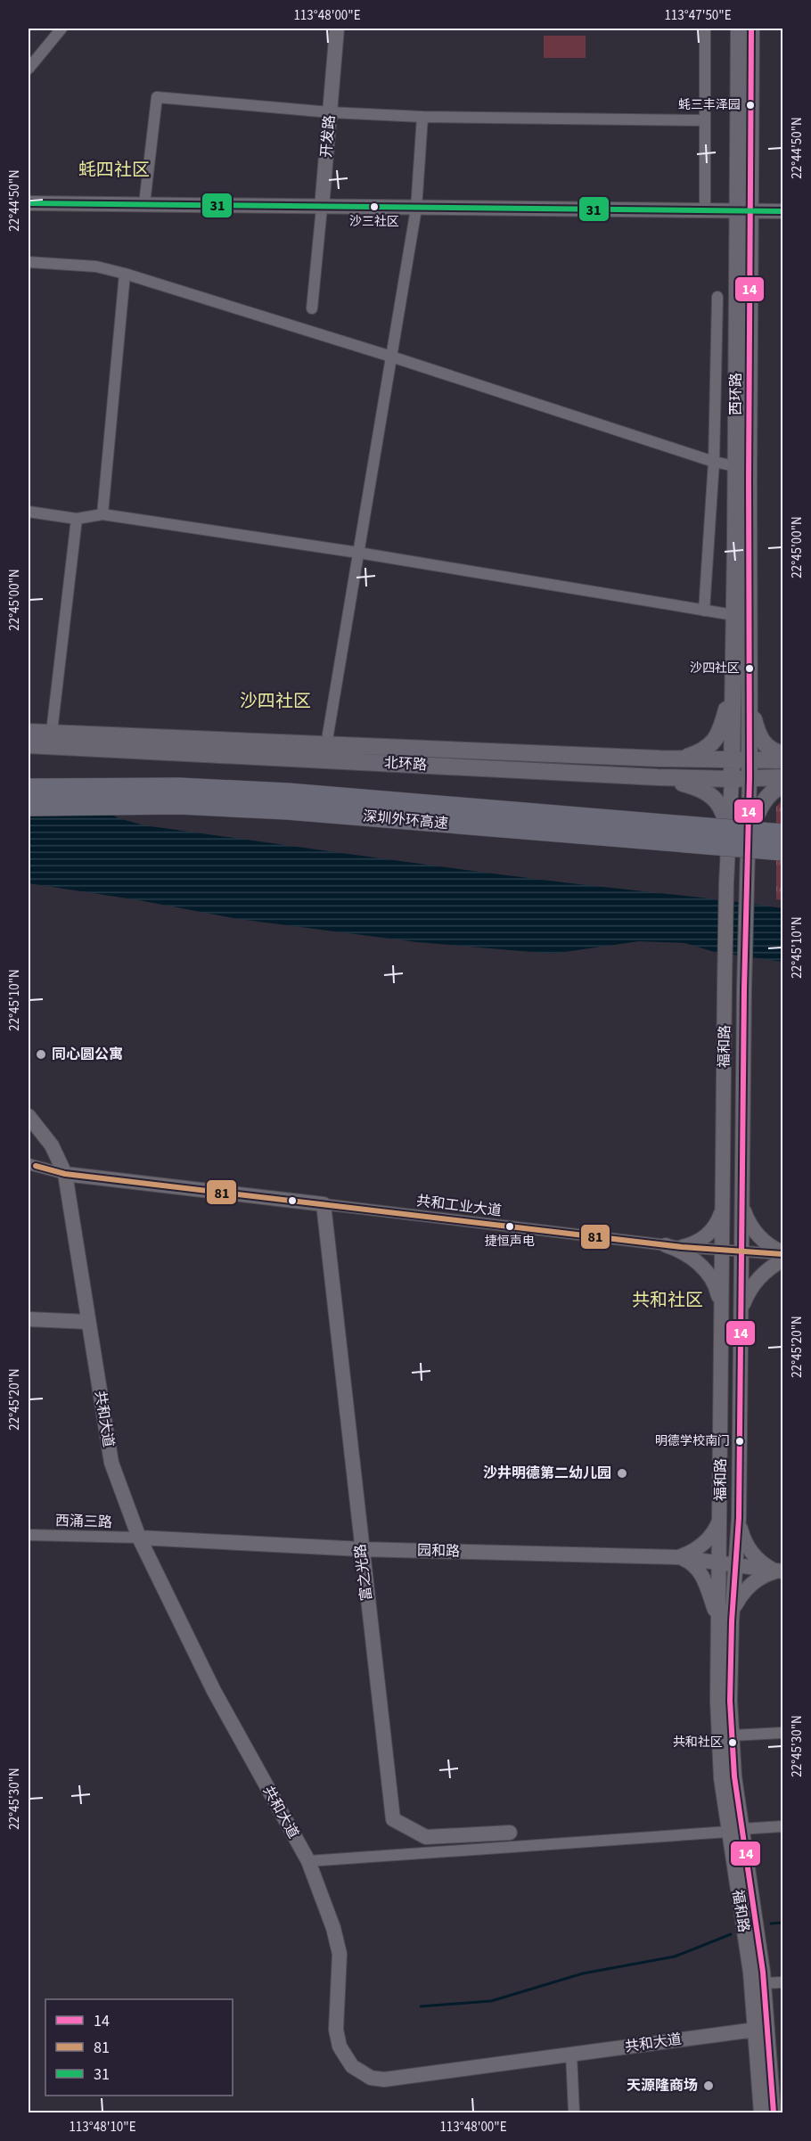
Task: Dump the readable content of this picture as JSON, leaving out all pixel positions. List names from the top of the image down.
{
  "streets": {
    "highway": ["深圳外环高速"],
    "main road": ["西环路", "北环路"],
    "street": [
      "开发路",
      "福和路",
      "共和工业大道",
      "共和大道",
      "西涌三路",
      "园和路",
      "富之光路"
    ]
  },
  "crossings": [
    ["西环路", "北环路"],
    ["西环路", "福和路"],
    ["北环路", "福和路"],
    ["福和路", "共和工业大道"],
    ["福和路", "共和大道"],
    ["福和路", "园和路"],
    ["共和工业大道", "富之光路"],
    ["共和大道", "西涌三路"],
    ["共和大道", "园和路"],
    ["西涌三路", "园和路"],
    ["园和路", "富之光路"]
  ],
  "districts": ["蚝四社区", "沙四社区", "共和社区"],
  "places": [
    "蚝三丰泽园",
    "沙三社区",
    "沙四社区",
    "同心圆公寓",
    "捷恒声电",
    "明德学校南门",
    "沙井明德第二幼儿园",
    "共和社区",
    "天源隆商场"
  ],
  "lines": ["transit line 14", "transit line 31", "transit line 81"],
  "legend": ["14", "81", "31"],
  "coordinates": [
    "113°48'00\"E",
    "113°47'50\"E",
    "22°44'50\"N",
    "22°45'00\"N",
    "22°45'10\"N",
    "22°45'20\"N",
    "22°45'30\"N",
    "113°48'10\"E"
  ]
}
